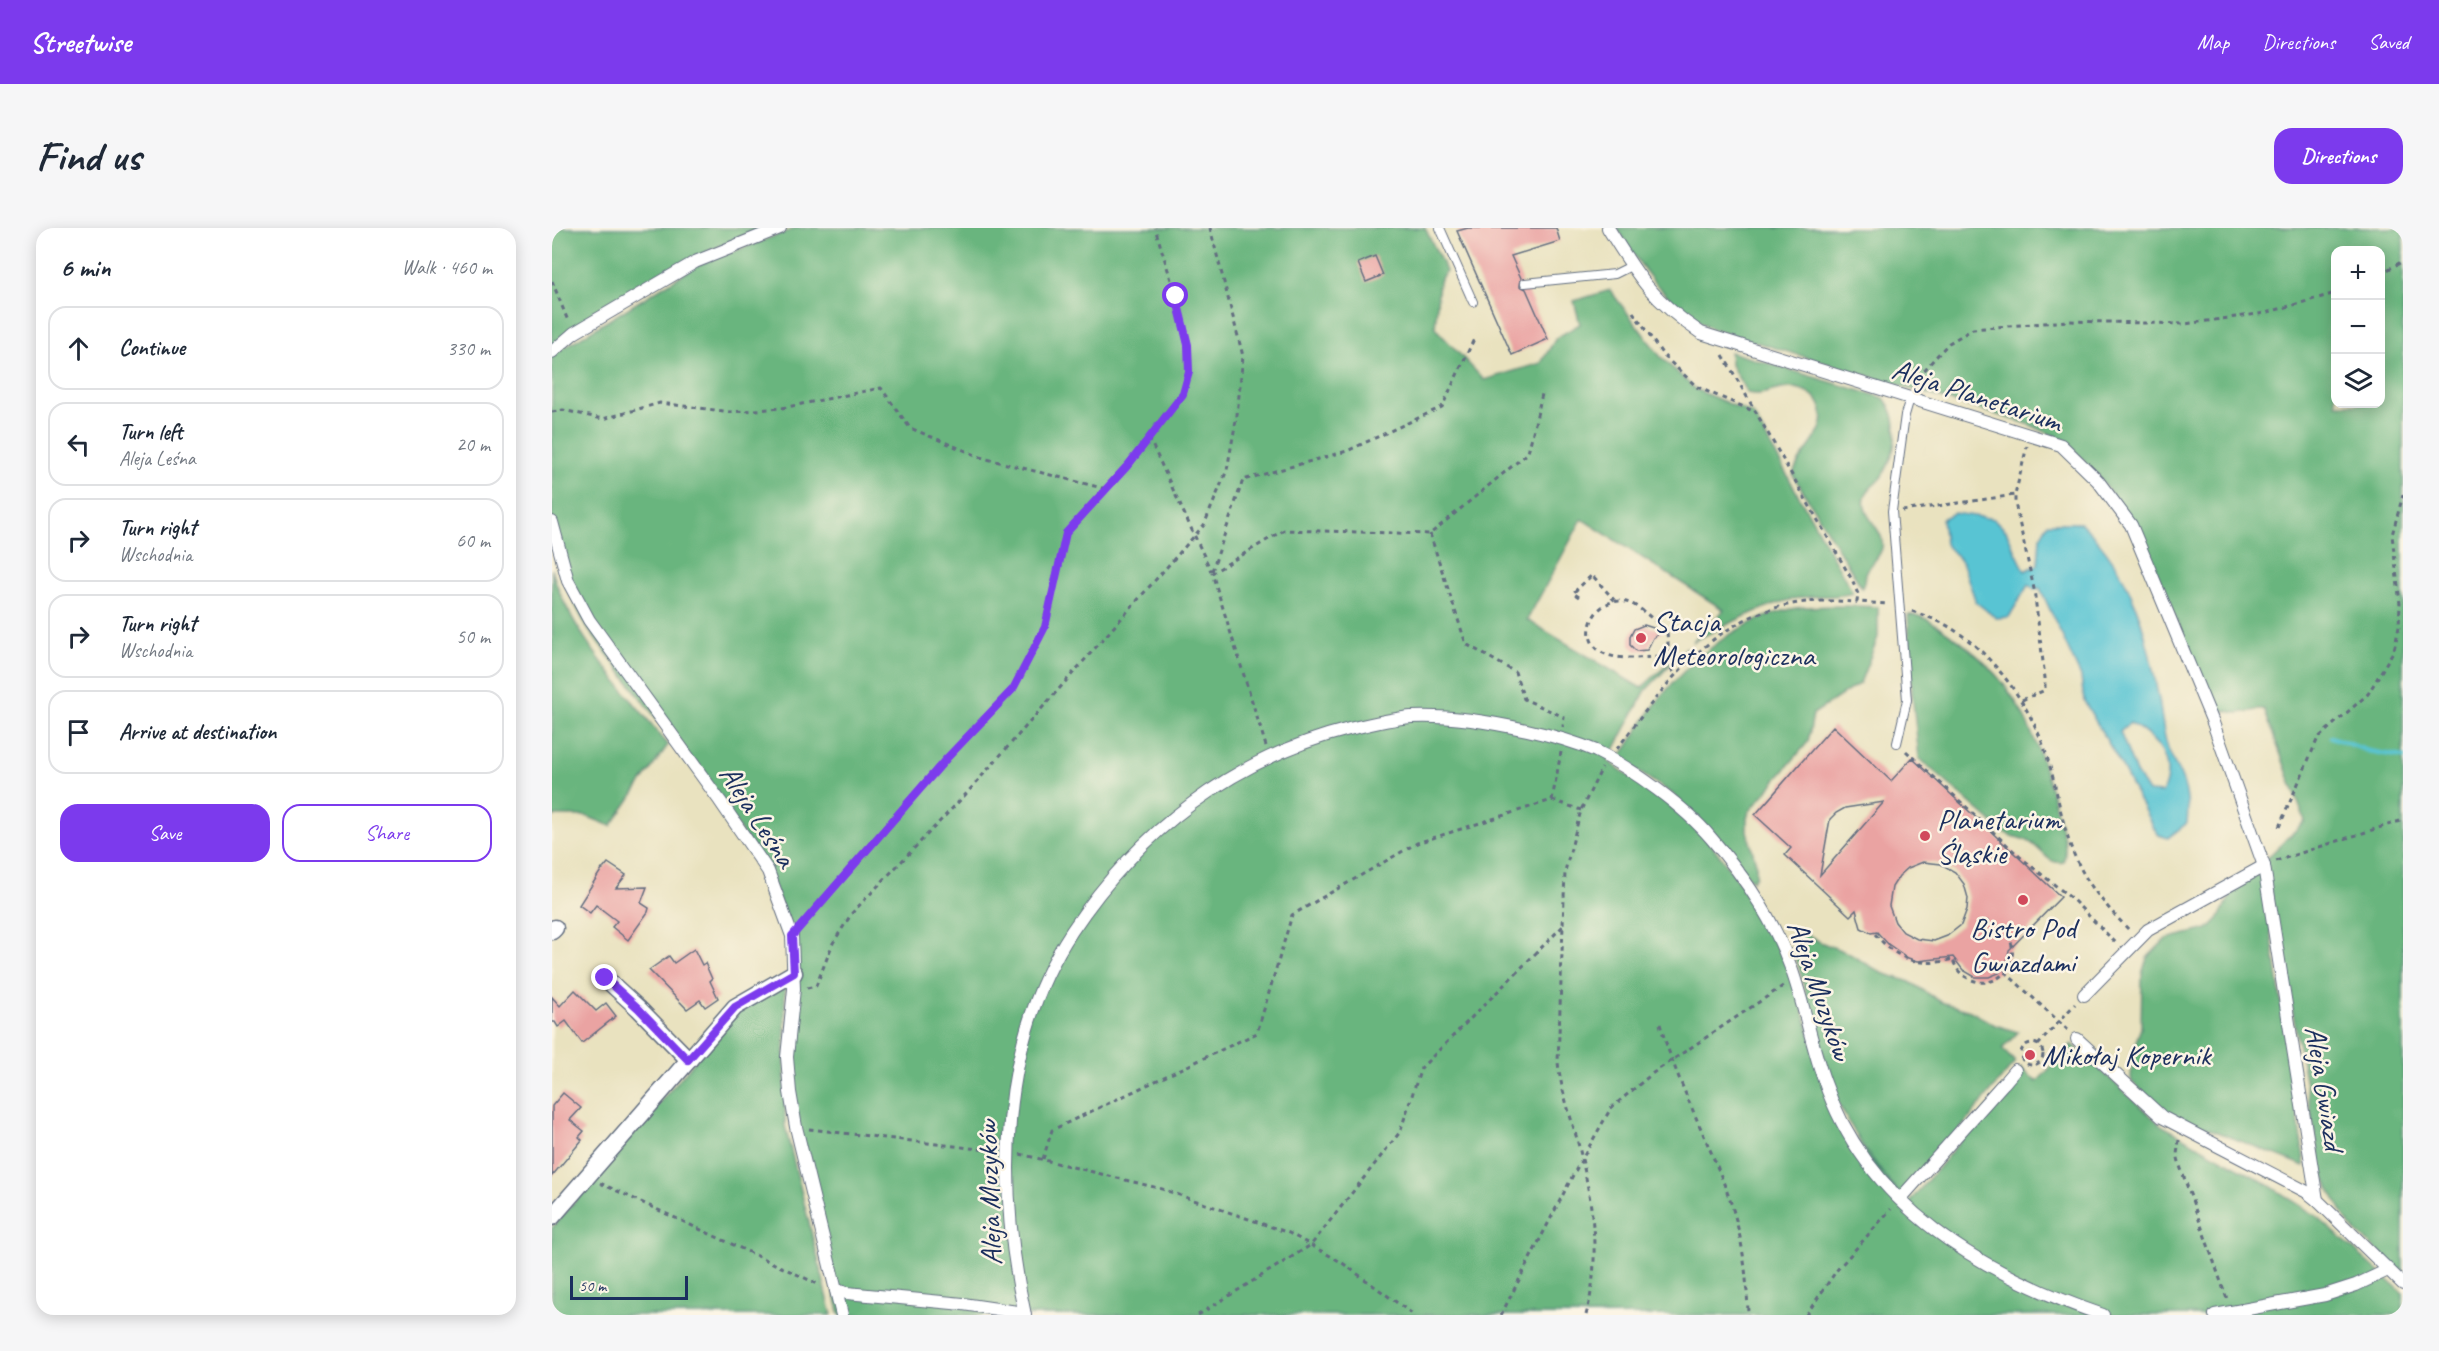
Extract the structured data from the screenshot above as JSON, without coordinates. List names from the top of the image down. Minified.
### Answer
{"streets":{"street":["Aleja Planetarium","Aleja Leśna","Aleja Muzyków","Aleja Gwiazd"]},"crossings":[["Aleja Planetarium","Aleja Gwiazd"]],"places":["Stacja Meteorologiczna","Planetarium Śląskie","Bistro Pod Gwiazdami","Mikołaj Kopernik"],"scale_bar":"50 m","page":{"header":"Streetwise","nav":["Map","Directions","Saved"],"buttons":["Directions",["Save","Share"]],"title":"Find us","heading":["6 min","Walk · 460 m"],"map_buttons":["+","−"],"list":[["Continue","330 m"],["Turn left","Aleja Leśna","20 m"],["Turn right","Wschodnia","60 m"],["Turn right","Wschodnia","50 m"],"Arrive at destination"],"scale":"50 m"}}
